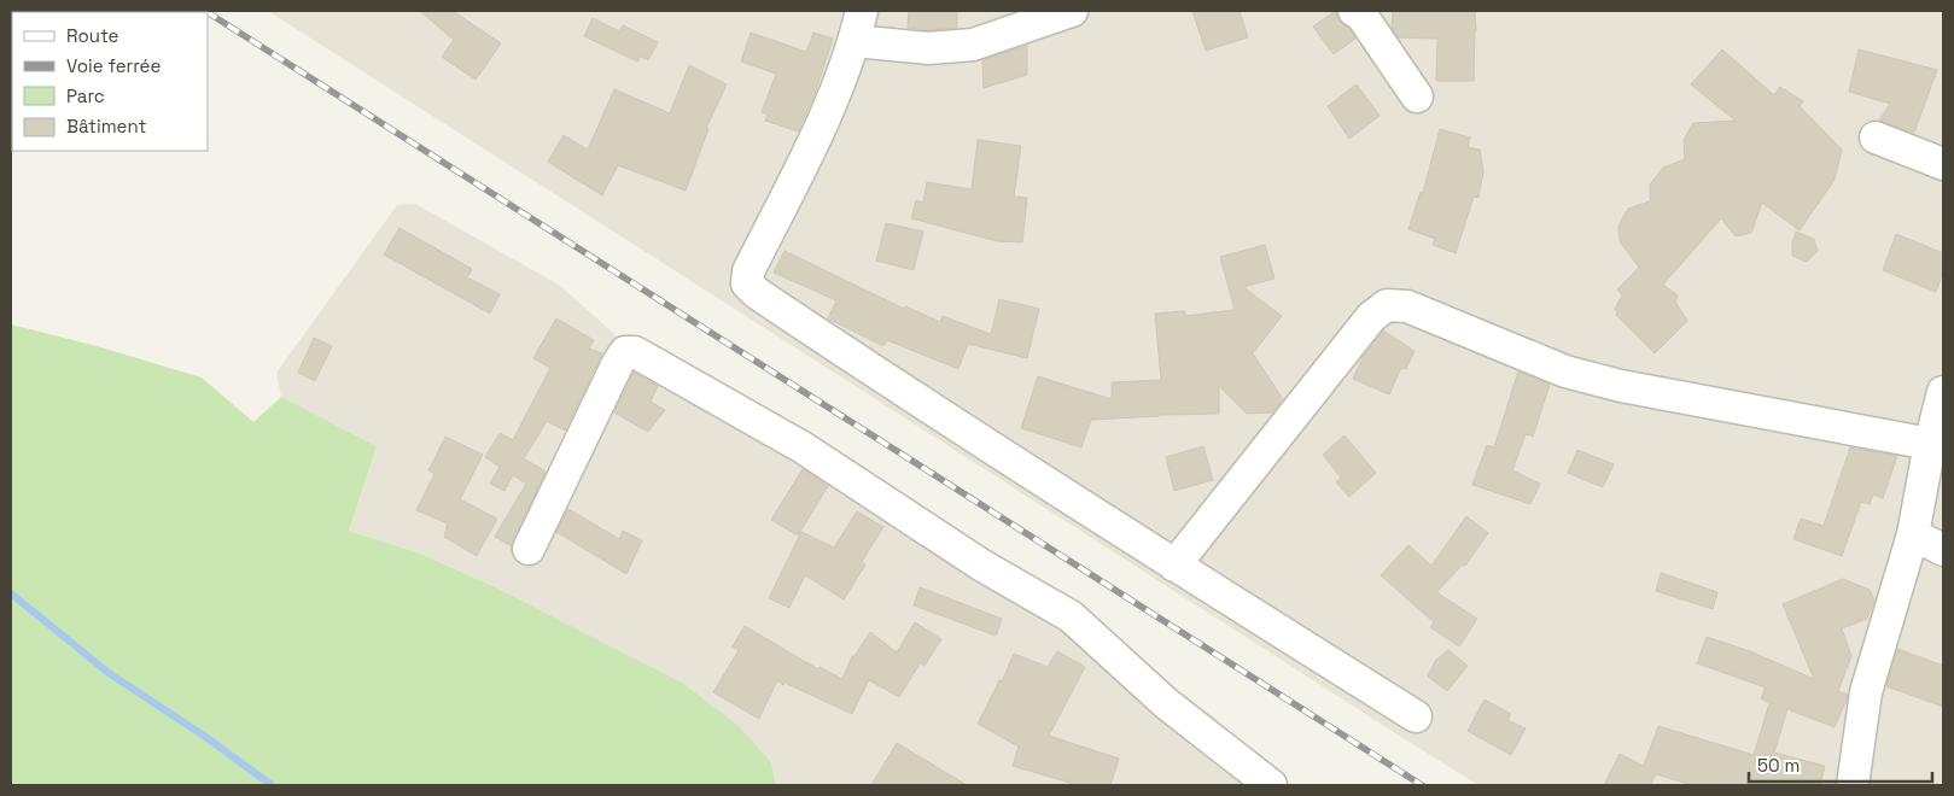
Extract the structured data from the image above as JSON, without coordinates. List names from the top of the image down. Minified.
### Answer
{"legend":["Route","Voie ferrée","Parc","Bâtiment"],"scale_bar":"50 m"}
